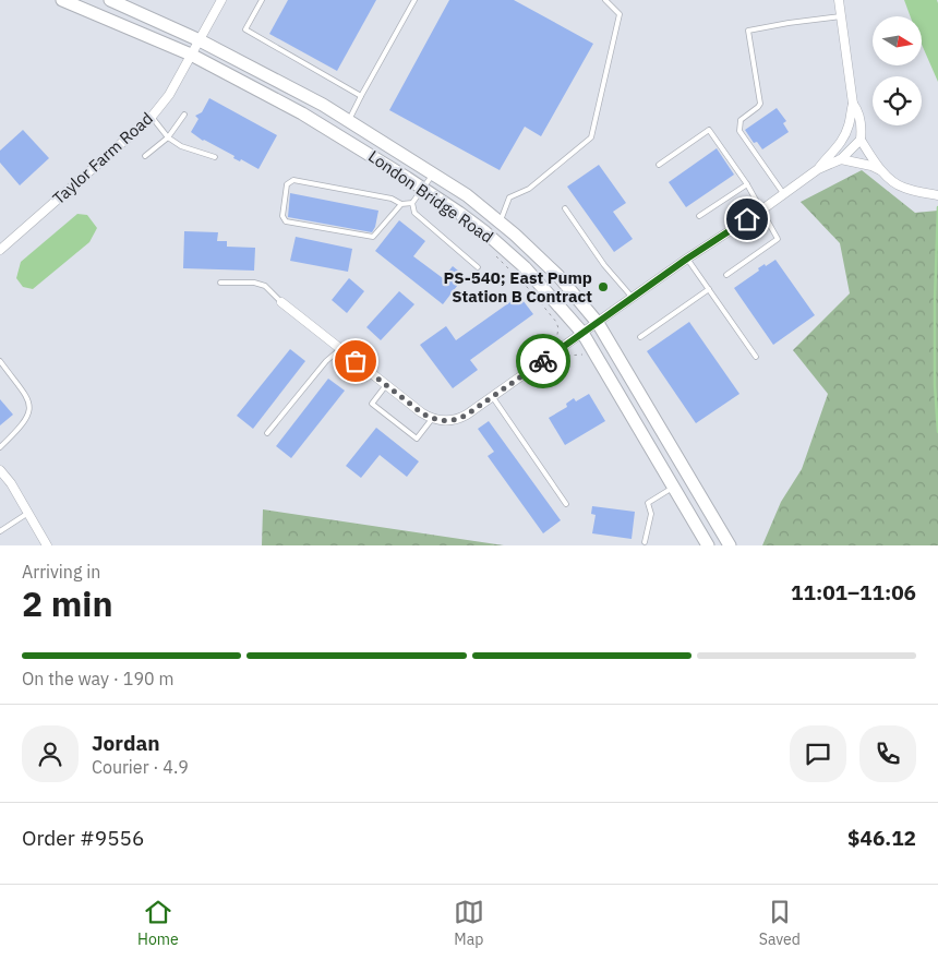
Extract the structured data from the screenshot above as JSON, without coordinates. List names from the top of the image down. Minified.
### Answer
{"streets":{"main road":["London Bridge Road"],"street":["Taylor Farm Road"]},"crossings":[["Taylor Farm Road","London Bridge Road"]],"places":["PS-540; East Pump Station B Contract"],"north":"right","page":{"heading":["2 min","Arriving in","11:01–11:06"],"panel":["Jordan","Courier · 4.9","Order #9556","$46.12"],"bar":"On the way · 190 m","tabs":["Home","Map","Saved"]}}
